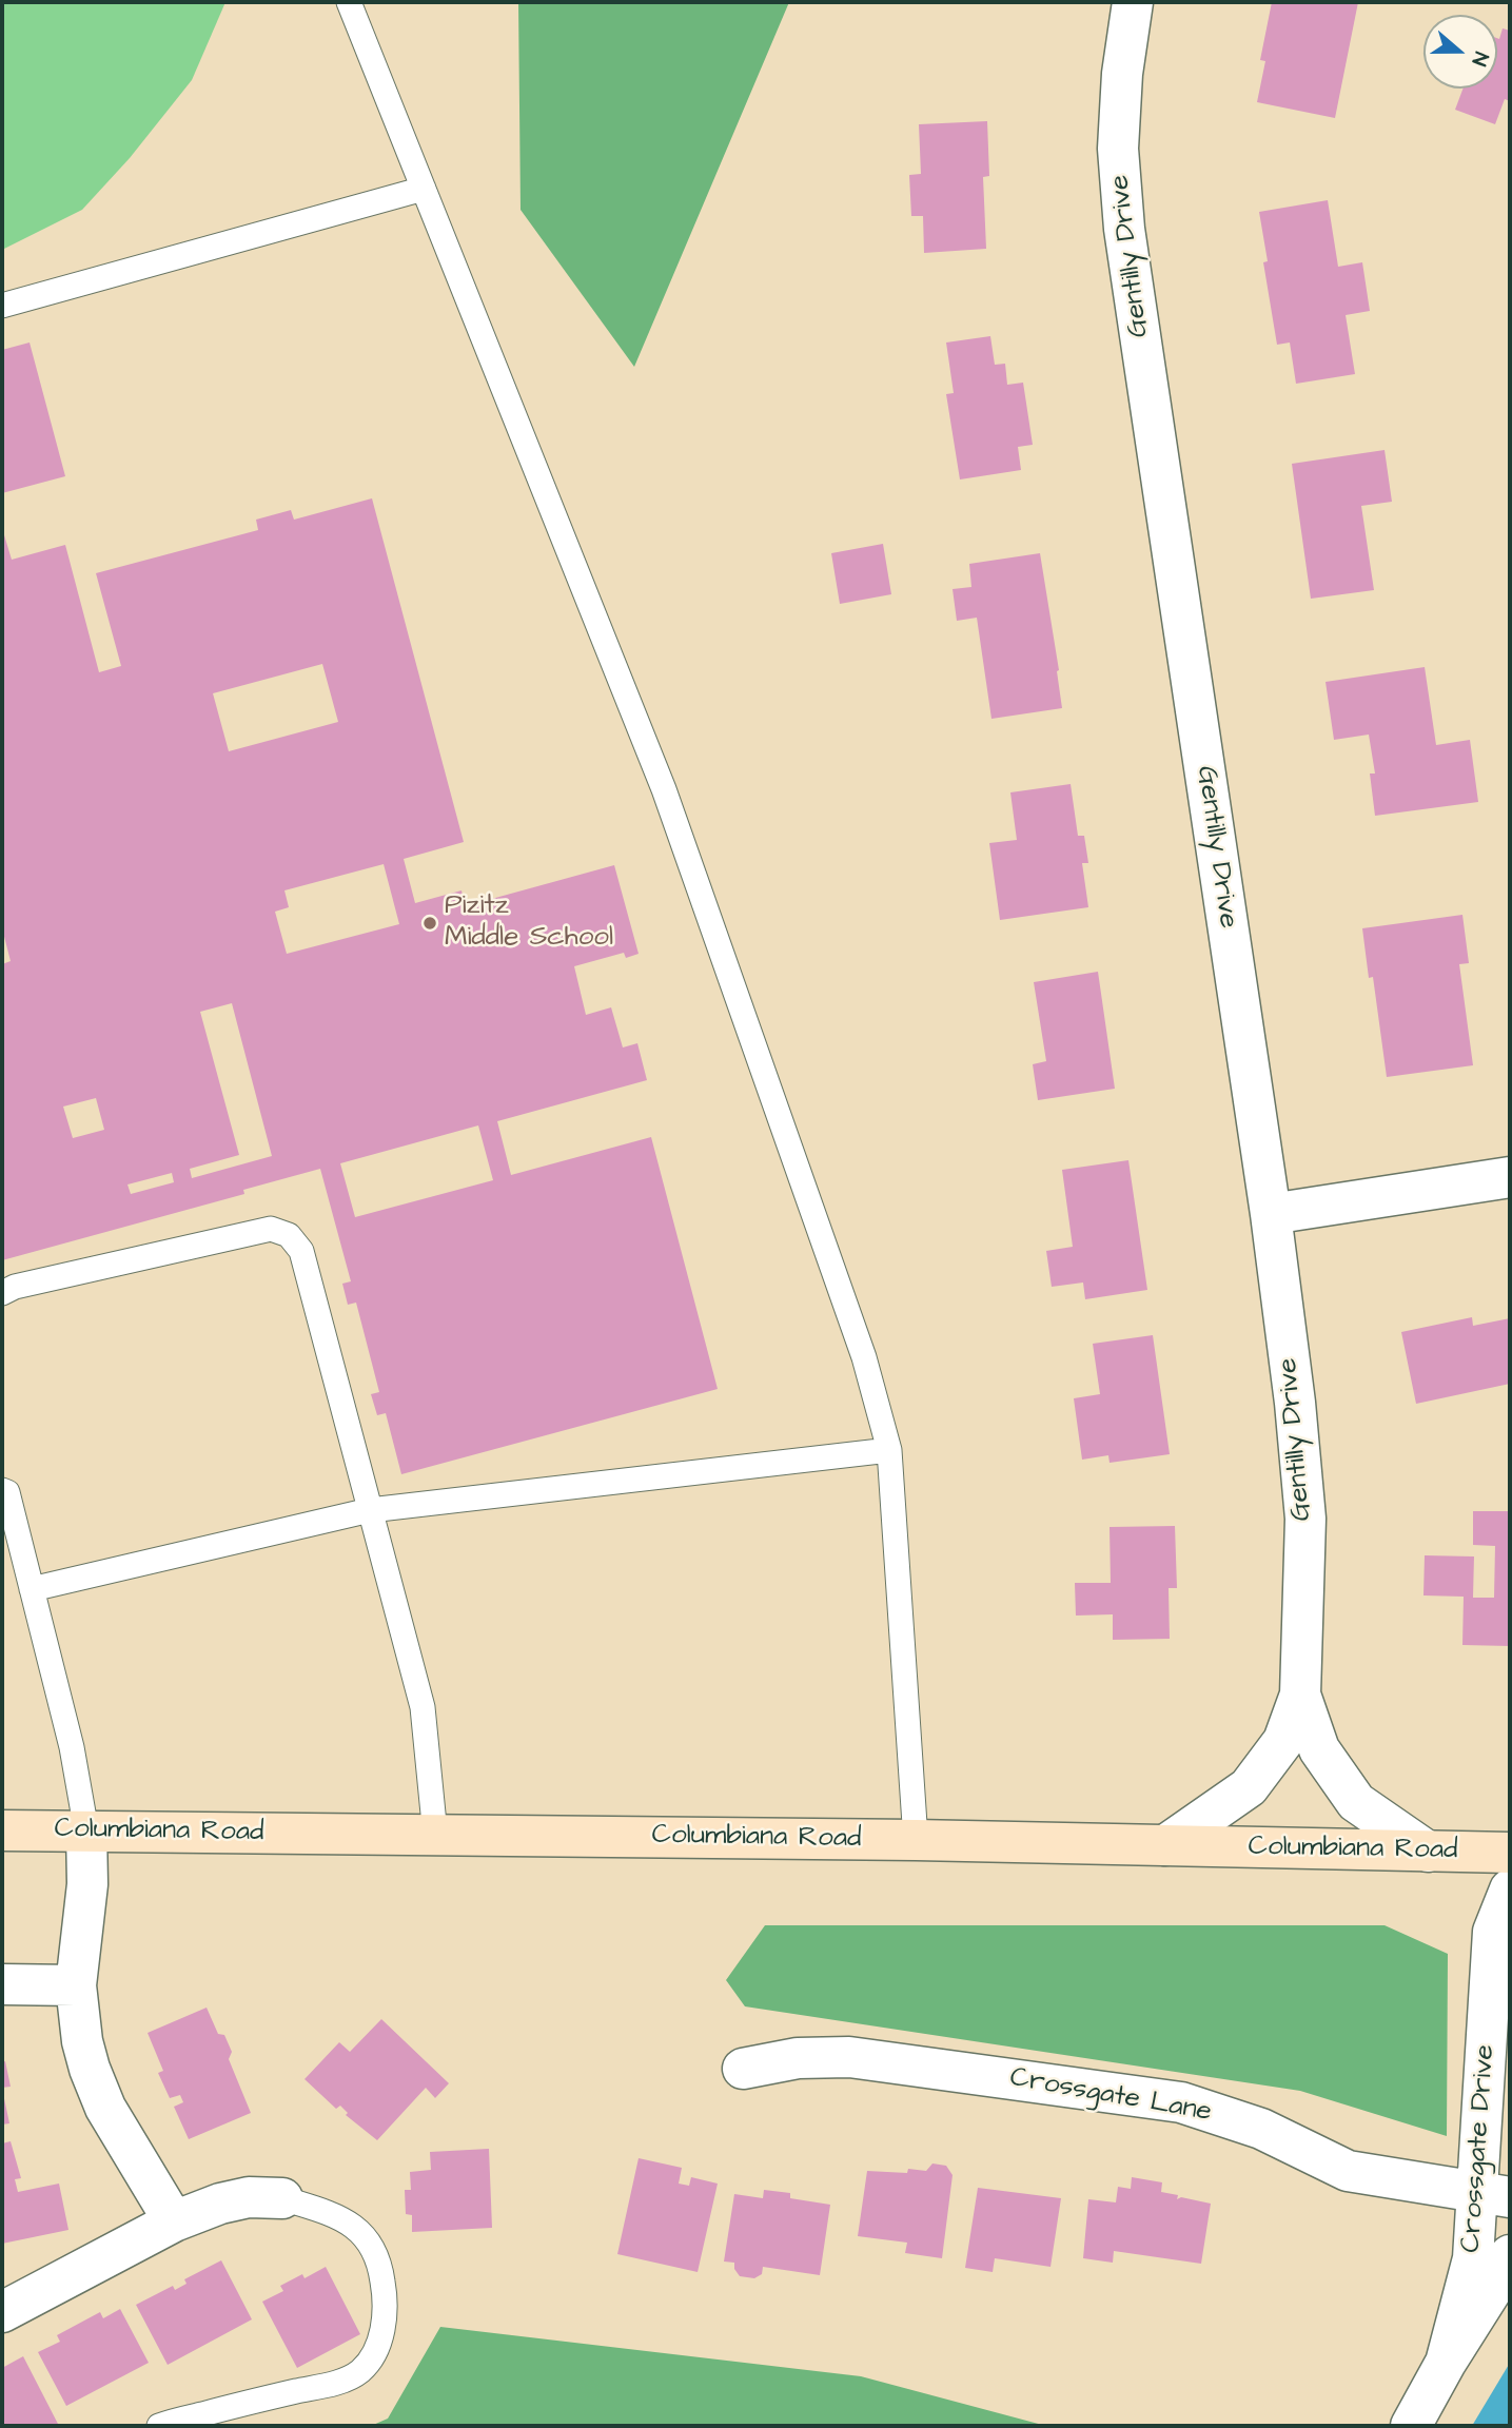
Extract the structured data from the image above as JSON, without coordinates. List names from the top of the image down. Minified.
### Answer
{"streets":{"main road":["Columbiana Road"],"street":["Gentilly Drive","Crossgate Lane","Crossgate Drive"]},"crossings":[["Gentilly Drive","Columbiana Road"],["Crossgate Lane","Crossgate Drive"]],"places":["Pizitz Middle School"],"north":"right"}
